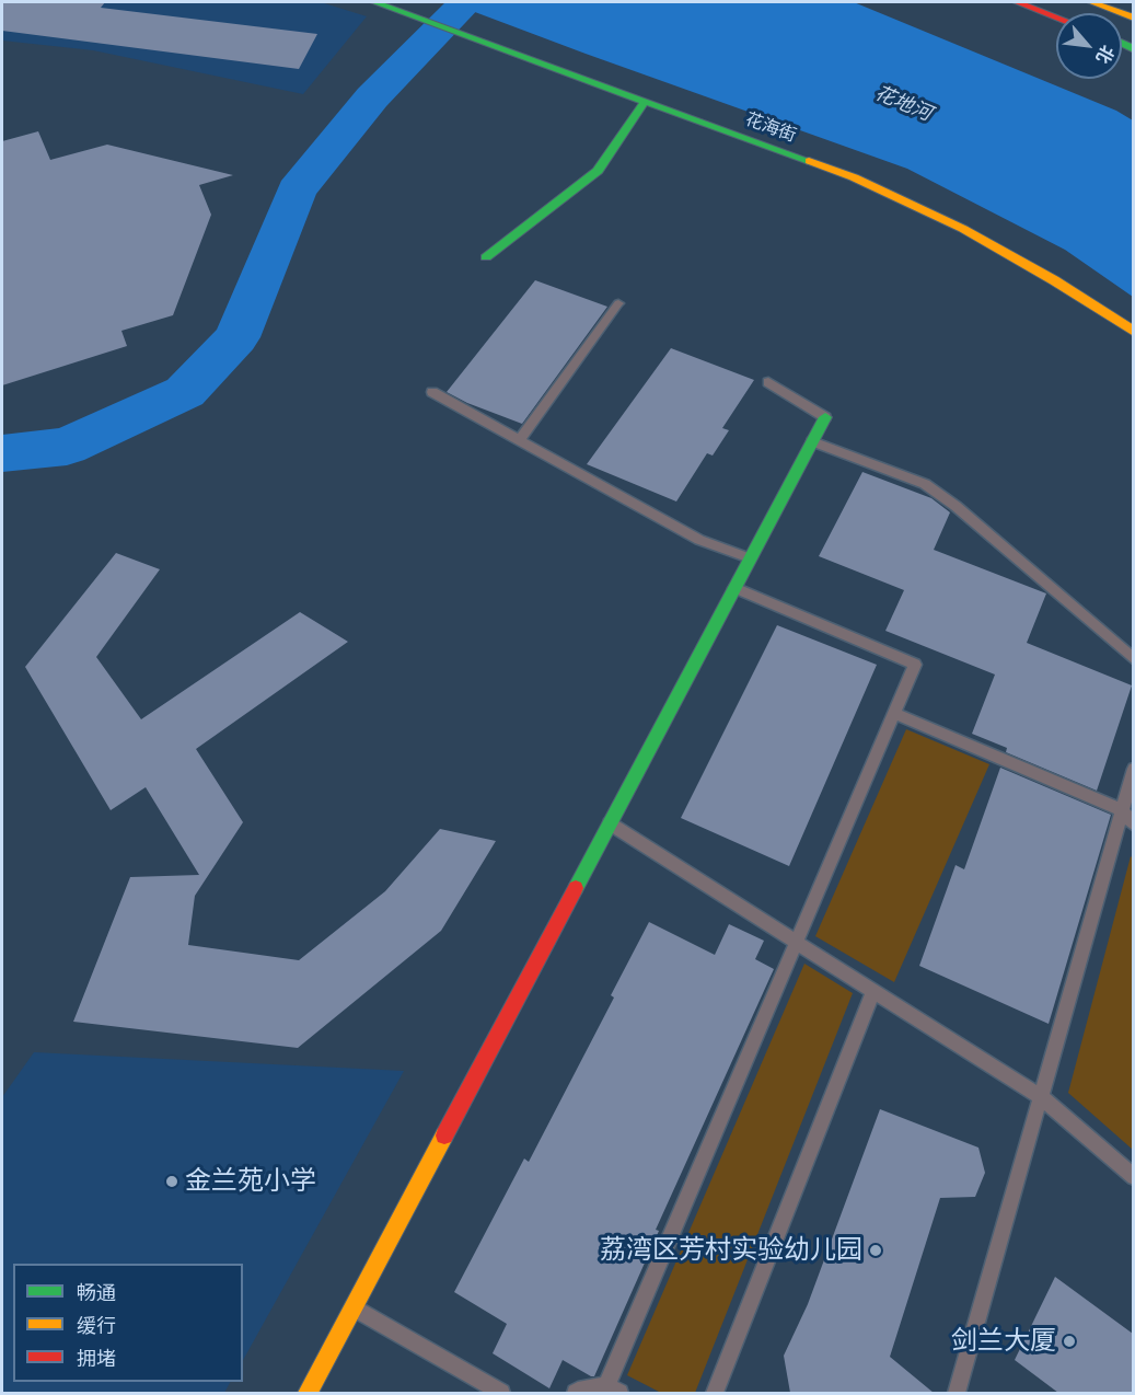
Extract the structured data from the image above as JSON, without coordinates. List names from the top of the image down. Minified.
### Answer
{"streets":{"street":["花海街"]},"water":["花地河"],"places":["金兰苑小学","荔湾区芳村实验幼儿园","剑兰大厦"],"legend":["畅通","缓行","拥堵"],"north":"bottom right"}
